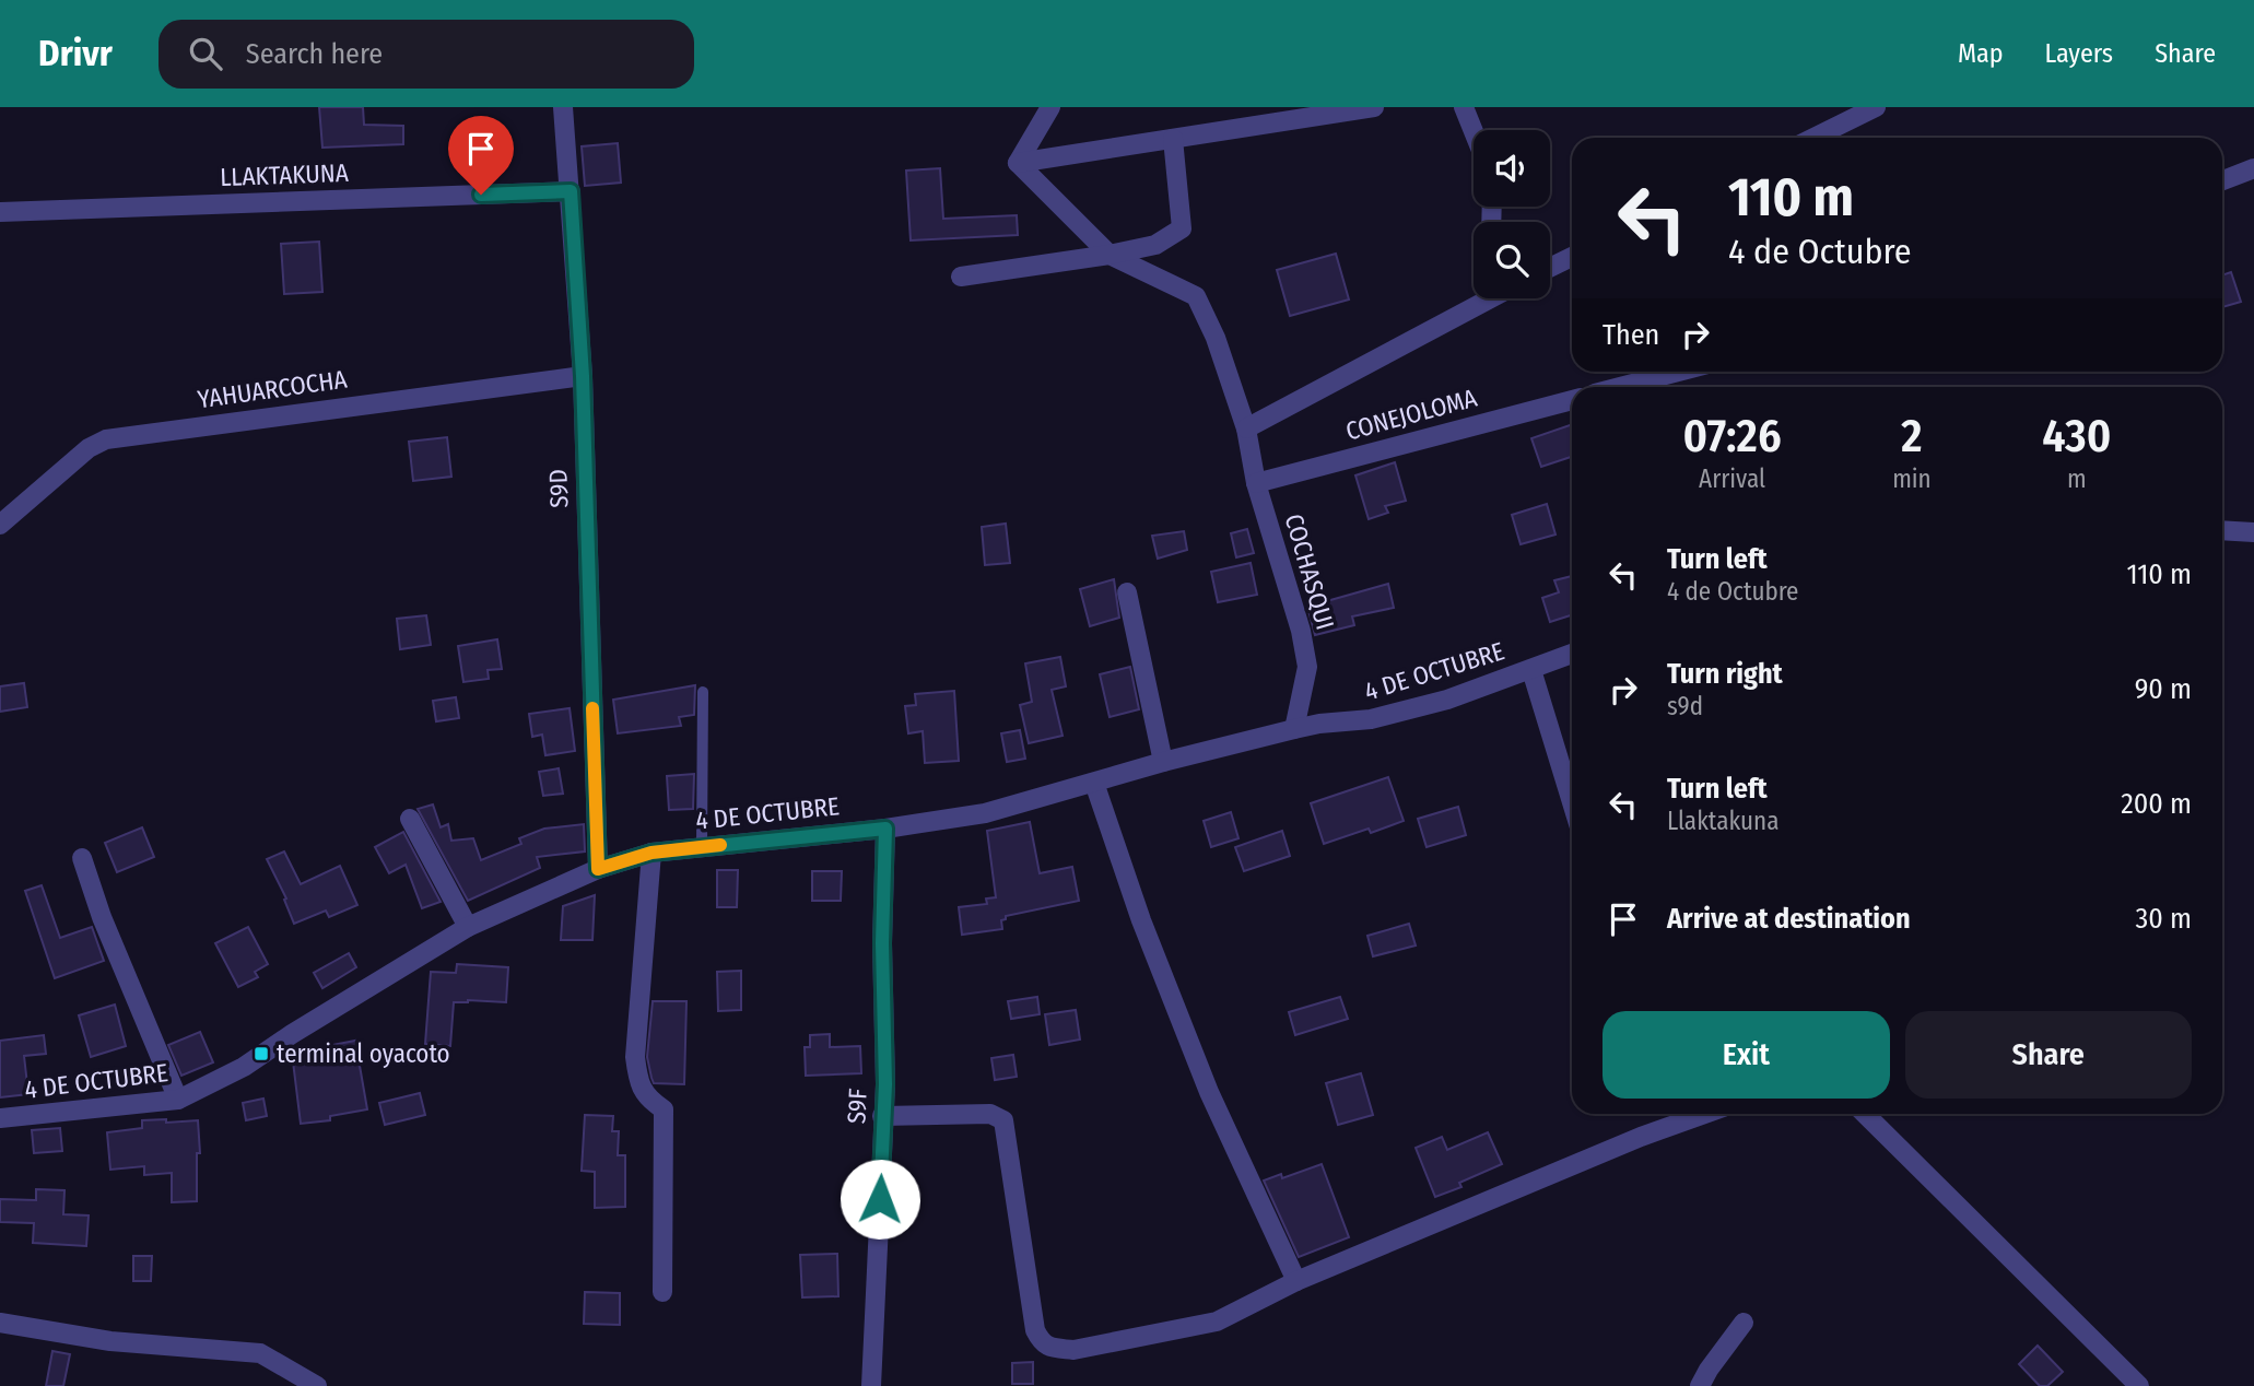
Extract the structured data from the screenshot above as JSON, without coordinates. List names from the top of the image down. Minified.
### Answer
{"streets":{"street":["LLAKTAKUNA","YAHUARCOCHA","CONEJOLOMA","S9D","COCHASQUI","4 DE OCTUBRE","S9F"]},"crossings":[["LLAKTAKUNA","S9D"],["YAHUARCOCHA","S9D"],["CONEJOLOMA","COCHASQUI"],["S9D","4 DE OCTUBRE"],["COCHASQUI","4 DE OCTUBRE"],["4 DE OCTUBRE","S9F"]],"places":{"transit":["terminal oyacoto"]},"page":{"header":"Drivr","search":"Search here","nav":["Map","Layers","Share"],"turn":["110 m","4 de Octubre"],"then":"Then","eta":["07:26","Arrival","2","min","430","m"],"list":[{"name":"Turn left","note":"4 de Octubre","value":"110 m"},{"name":"Turn right","note":"s9d","value":"90 m"},{"name":"Turn left","note":"Llaktakuna","value":"200 m"},{"name":"Arrive at destination","value":"30 m"}],"buttons":["Exit","Share"]}}
